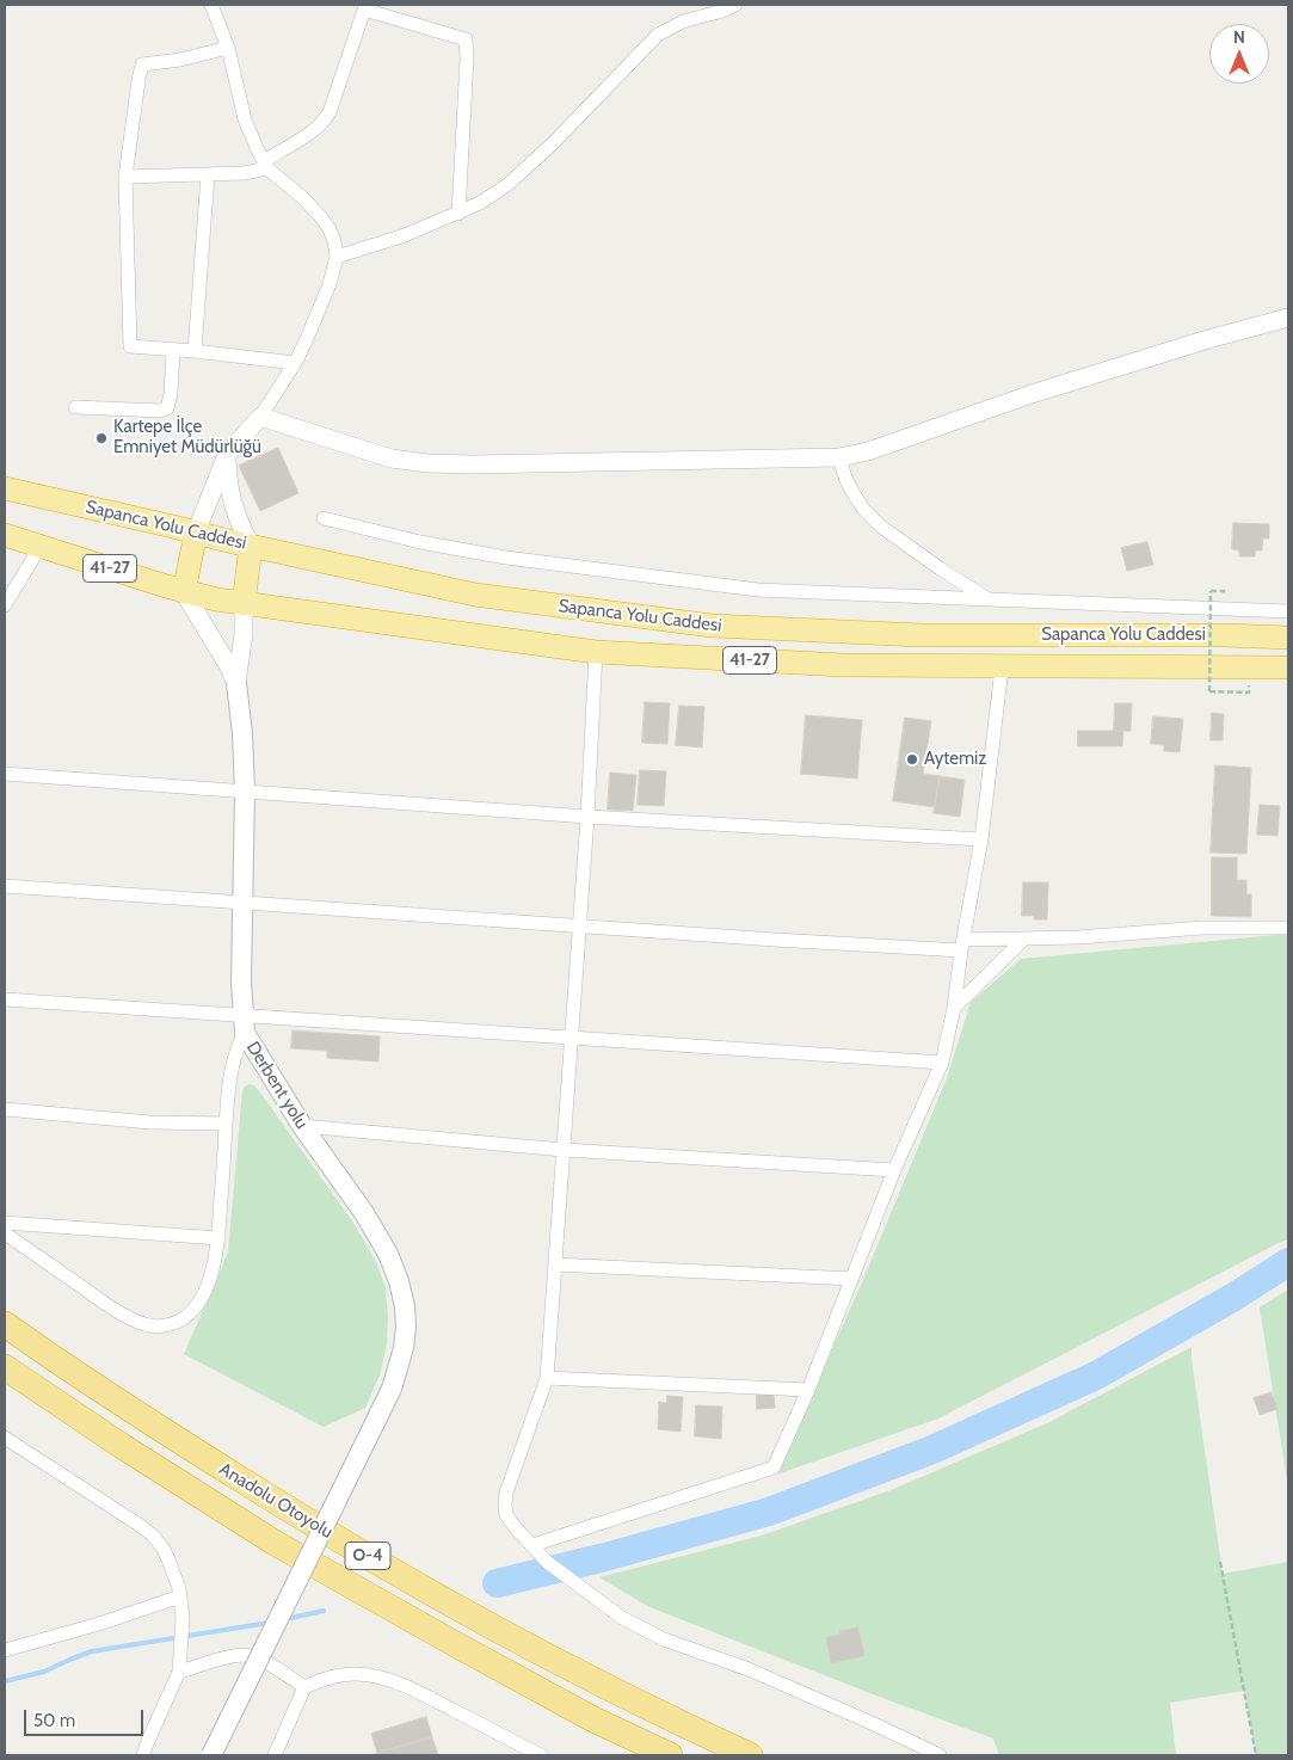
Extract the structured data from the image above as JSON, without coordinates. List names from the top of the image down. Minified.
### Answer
{"streets":{"highway":["Sapanca Yolu Caddesi","41-27","Anadolu Otoyolu","O-4"],"main road":["Derbent yolu"]},"places":["Kartepe İlçe Emniyet Müdürlüğü","Aytemiz"],"scale_bar":"50 m","north":"top"}
